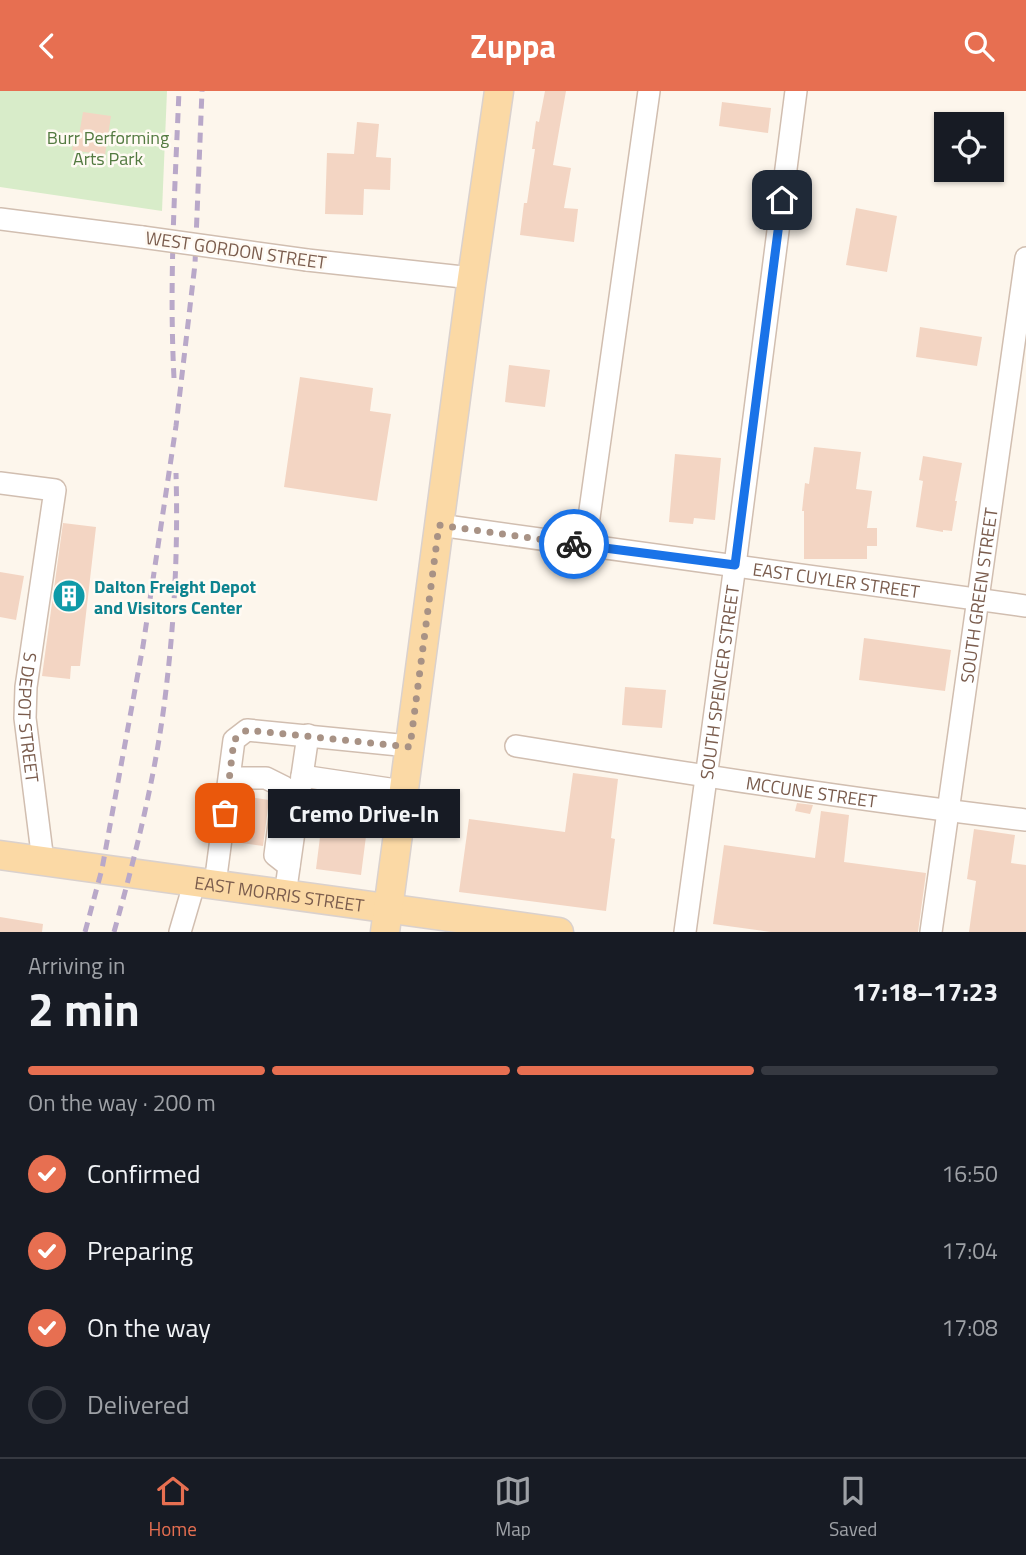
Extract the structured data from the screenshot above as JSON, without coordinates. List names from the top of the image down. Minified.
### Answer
{"streets":{"main road":["EAST MORRIS STREET"],"street":["WEST GORDON STREET","EAST CUYLER STREET","SOUTH GREEN STREET","SOUTH SPENCER STREET","S DEPOT STREET","MCCUNE STREET"]},"crossings":[["EAST CUYLER STREET","SOUTH GREEN STREET"],["EAST CUYLER STREET","SOUTH SPENCER STREET"],["SOUTH GREEN STREET","MCCUNE STREET"],["SOUTH SPENCER STREET","MCCUNE STREET"],["S DEPOT STREET","EAST MORRIS STREET"]],"parks":["Burr Performing Arts Park"],"places":{"building":["Dalton Freight Depot and Visitors Center"],"other":["Cremo Drive-In"]},"page":{"header":"Zuppa","bubble":"Cremo Drive-In","heading":["2 min","Arriving in","17:18–17:23"],"bar":"On the way · 200 m","list":[["Confirmed","16:50"],["Preparing","17:04"],["On the way","17:08"],"Delivered"],"tabs":["Home","Map","Saved"]}}
